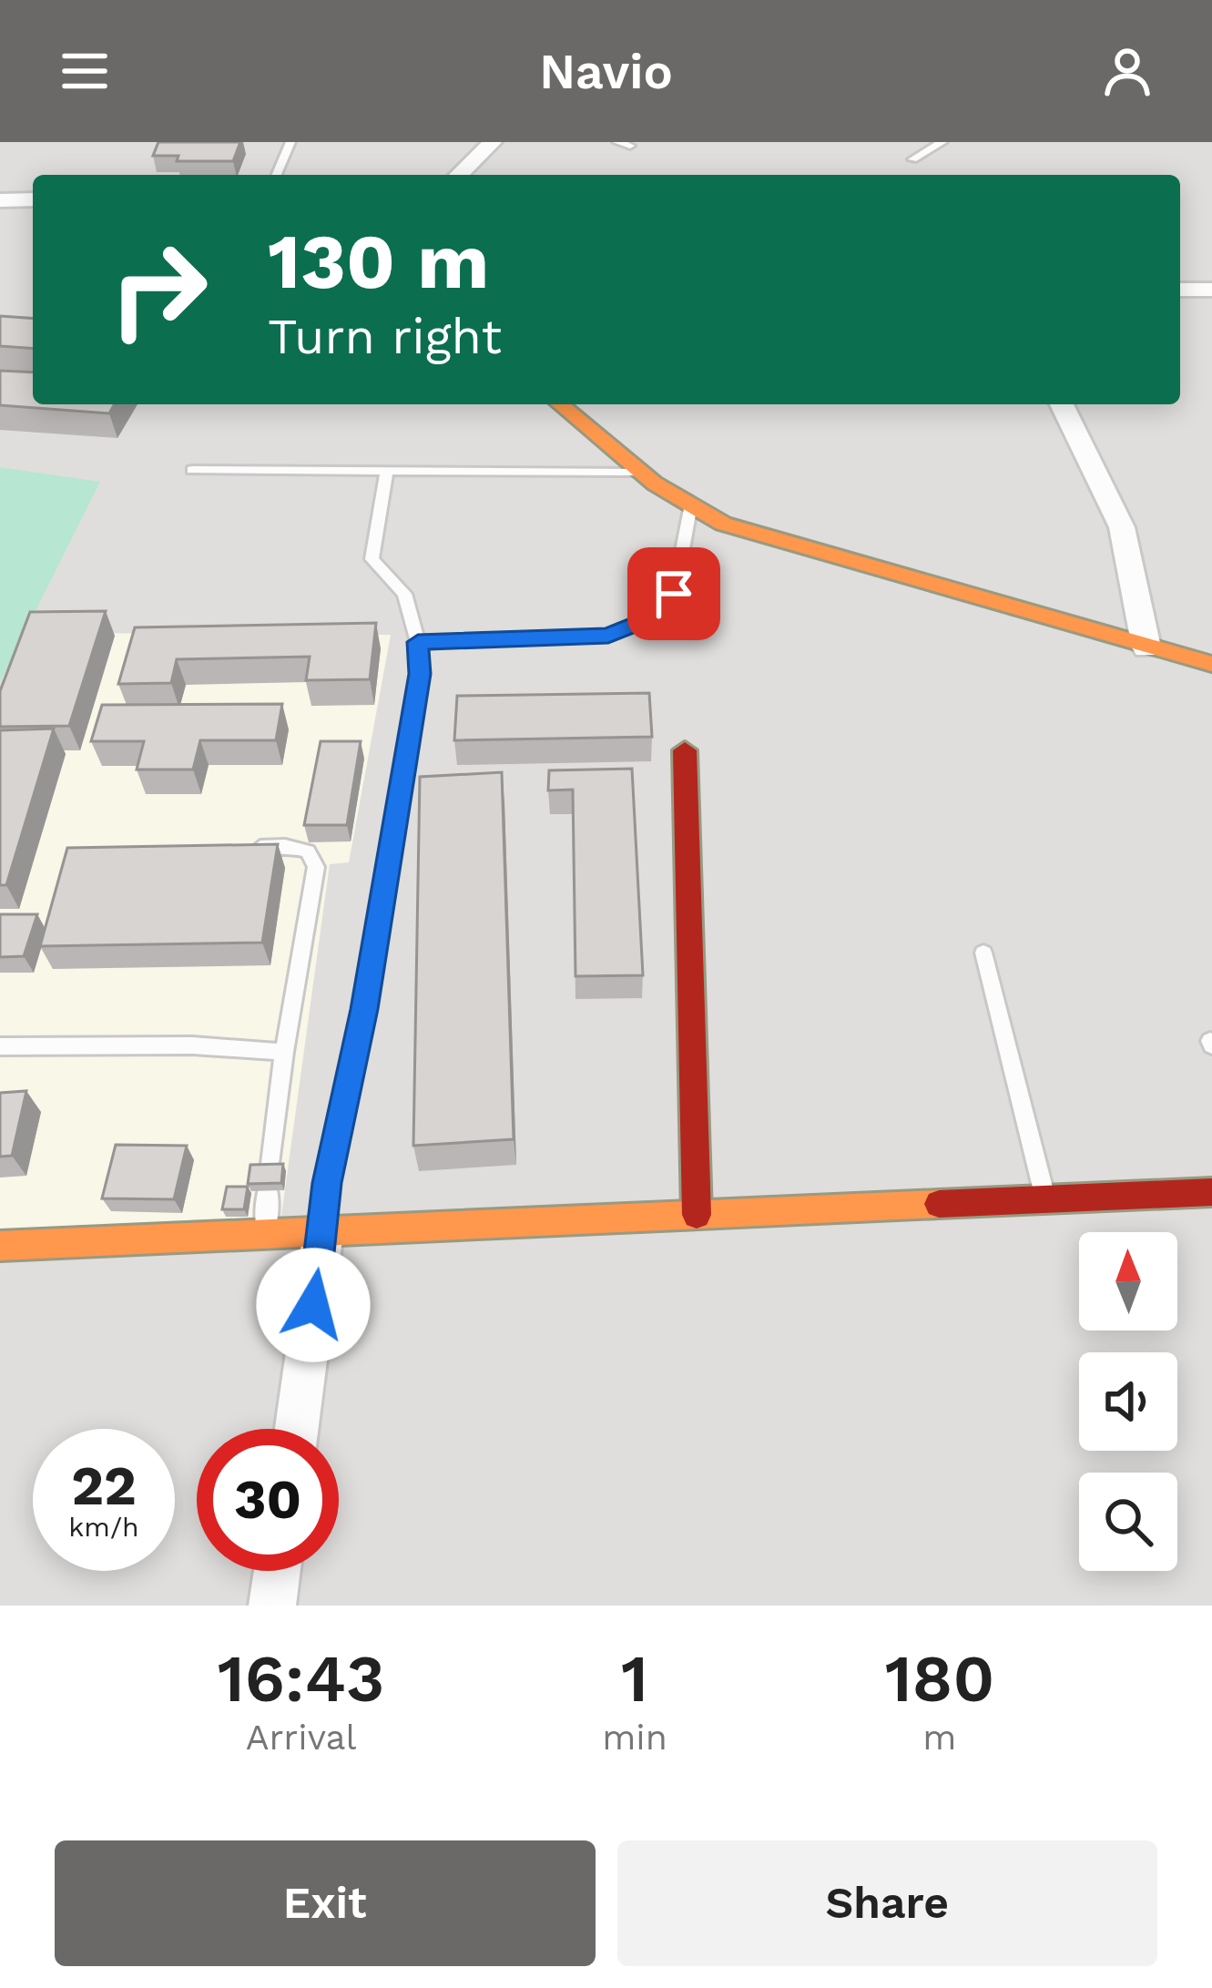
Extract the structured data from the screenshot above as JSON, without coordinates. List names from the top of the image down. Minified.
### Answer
{"north":"top","page":{"header":"Navio","turn":["130 m","Turn right"],"speed":"22 km/h","limit":"30","eta":["16:43","Arrival","1","min","180","m"],"buttons":["Exit","Share"]}}
